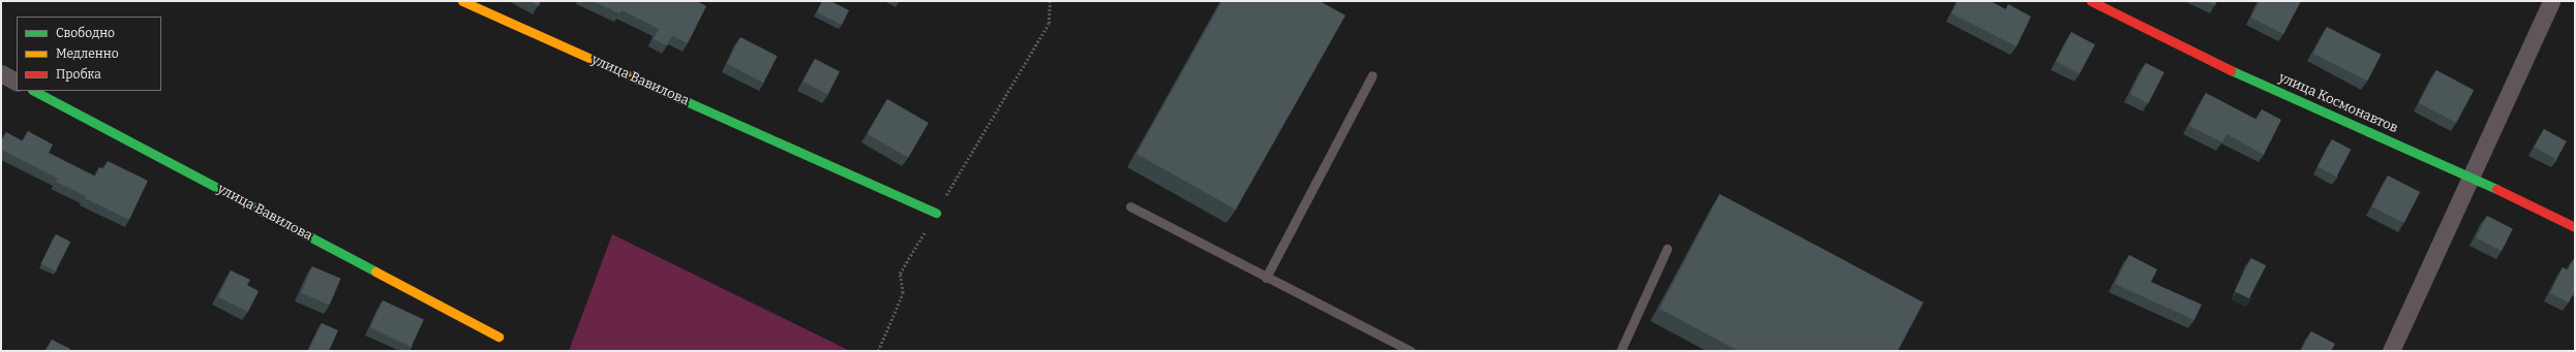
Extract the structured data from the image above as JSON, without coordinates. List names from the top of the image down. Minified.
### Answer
{"streets":{"street":["улица Вавилова","улица Космонавтов"]},"legend":["Свободно","Медленно","Пробка"]}
